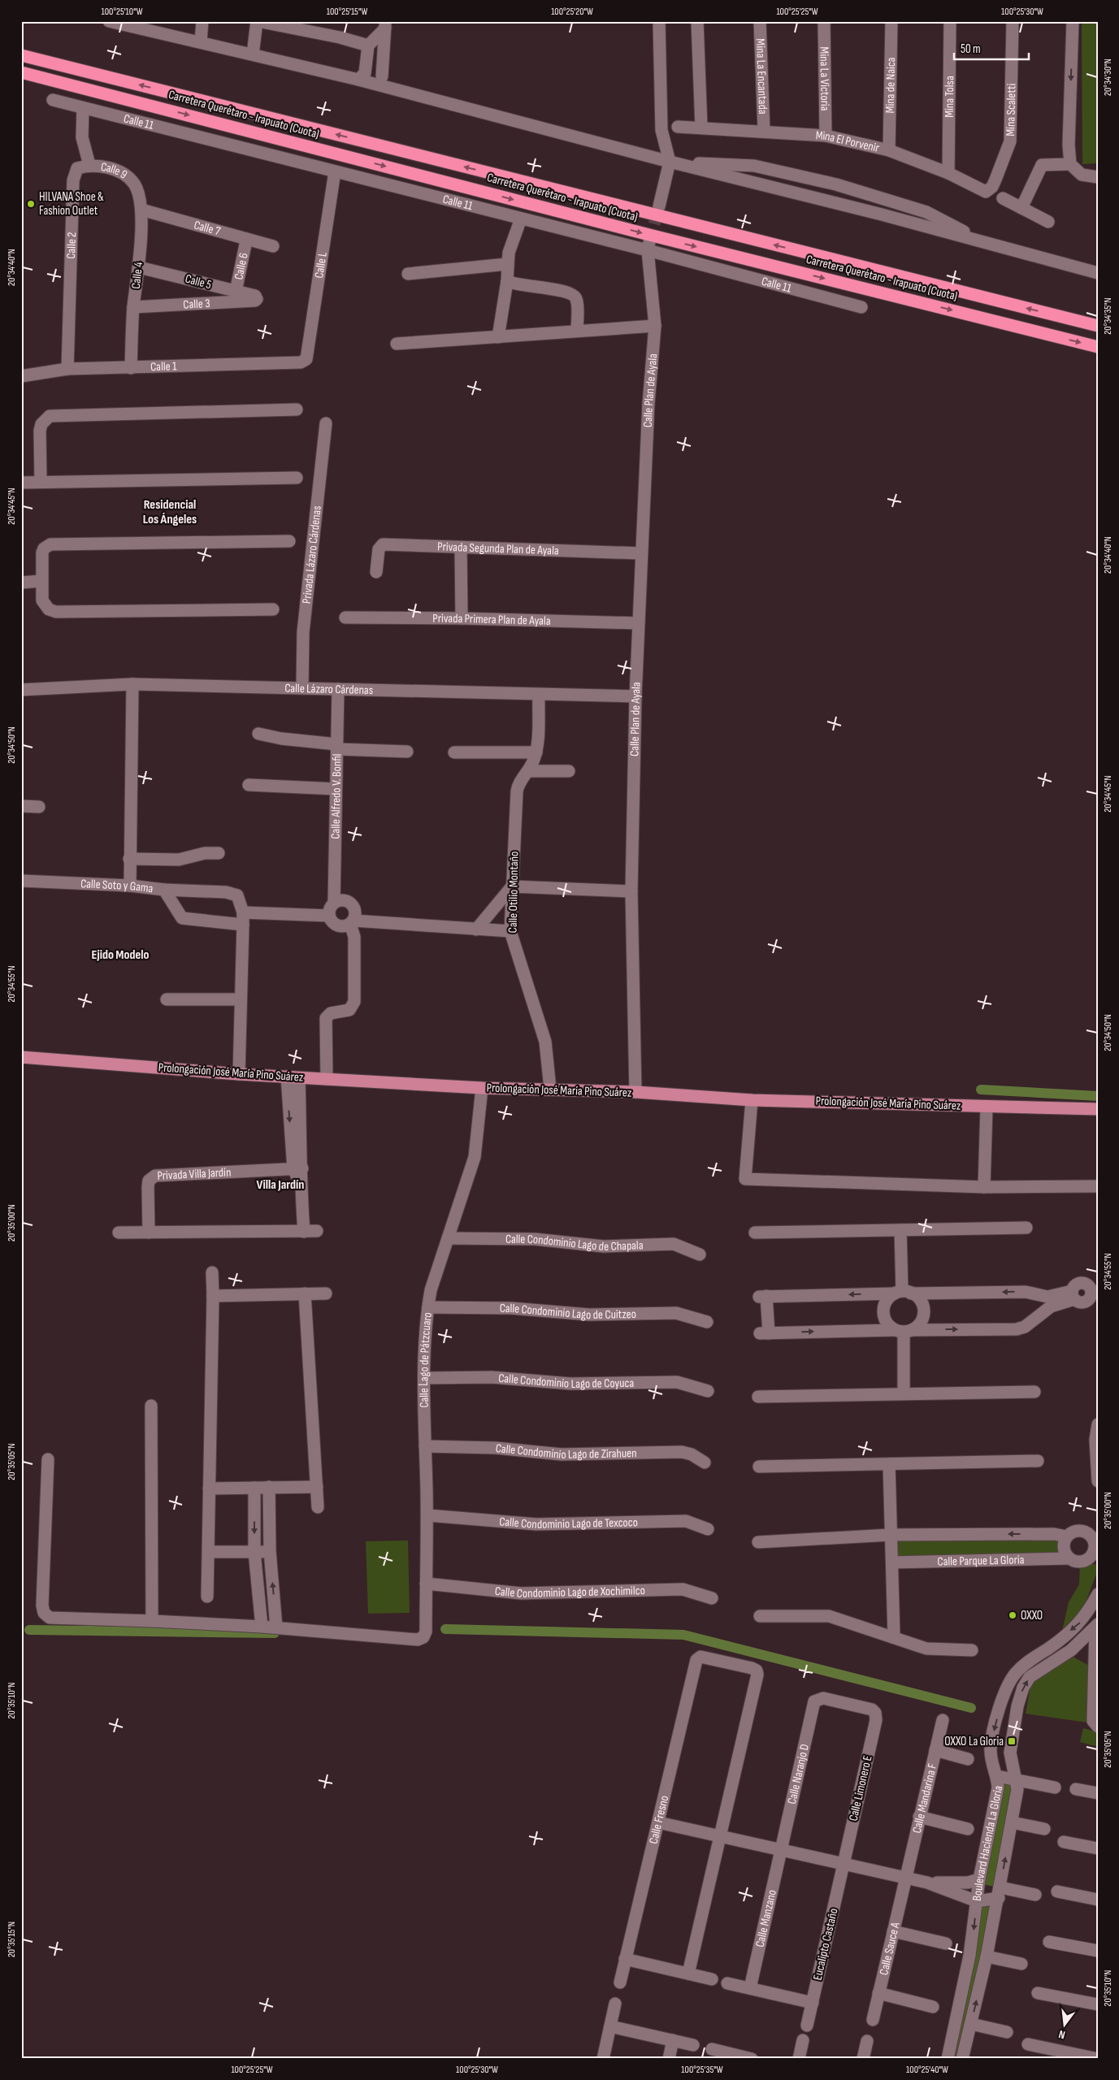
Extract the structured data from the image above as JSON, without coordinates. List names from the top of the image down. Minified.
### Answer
{"streets":{"highway":["Carretera Querétaro - Irapuato (Cuota)"],"main road":["Prolongación José María Pino Suárez"],"street":["Mina La Encantada","Mina La Victoria","Mina de Naica","Mina Tolsa","Mina Scaletti","Calle 11","Mina El Porvenir","Calle 9","Calle 7","Calle 2","Calle L","Calle 6","Calle 4","Calle 5","Calle 3","Calle 1","Calle Plan de Ayala","Privada Segunda Plan de Ayala","Privada Lázaro Cárdenas","Privada Primera Plan de Ayala","Calle Lázaro Cárdenas","Calle Alfredo V. Bonfil","Calle Soto y Gama","Calle Otilio Montaño","Privada Villa Jardín","Calle Condominio Lago de Chapala","Calle Condominio Lago de Cuitzeo","Calle Lago de Pátzcuaro","Calle Condominio Lago de Coyuca","Calle Condominio Lago de Zirahuen","Calle Condominio Lago de Texcoco","Calle Parque La Gloria","Calle Condominio Lago de Xochimilco","Calle Naranjo D","Calle Limonero E","Calle Mandarina F","Calle Fresno","Boulevard Hacienda La Gloria","Calle Manzano","Eucalipto Castaño","Calle Sauce A"]},"crossings":[["Mina La Encantada","Mina El Porvenir"],["Mina La Victoria","Mina El Porvenir"],["Mina de Naica","Mina El Porvenir"],["Mina Tolsa","Mina El Porvenir"],["Mina Scaletti","Mina El Porvenir"],["Calle 11","Calle L"],["Calle 11","Calle Plan de Ayala"],["Calle 9","Calle 2"],["Calle 9","Calle 4"],["Calle 7","Calle 6"],["Calle 7","Calle 4"],["Calle 2","Calle 1"],["Calle L","Calle 1"],["Calle 6","Calle 5"],["Calle 4","Calle 5"],["Calle 4","Calle 3"],["Calle 4","Calle 1"],["Calle 5","Calle 3"],["Calle Plan de Ayala","Privada Segunda Plan de Ayala"],["Calle Plan de Ayala","Privada Primera Plan de Ayala"],["Calle Plan de Ayala","Calle Lázaro Cárdenas"],["Calle Plan de Ayala","Prolongación José María Pino Suárez"],["Privada Lázaro Cárdenas","Calle Lázaro Cárdenas"],["Calle Lázaro Cárdenas","Calle Alfredo V. Bonfil"],["Calle Lázaro Cárdenas","Calle Otilio Montaño"],["Calle Otilio Montaño","Prolongación José María Pino Suárez"],["Prolongación José María Pino Suárez","Calle Lago de Pátzcuaro"],["Calle Condominio Lago de Chapala","Calle Lago de Pátzcuaro"],["Calle Condominio Lago de Cuitzeo","Calle Lago de Pátzcuaro"],["Calle Lago de Pátzcuaro","Calle Condominio Lago de Coyuca"],["Calle Lago de Pátzcuaro","Calle Condominio Lago de Zirahuen"],["Calle Lago de Pátzcuaro","Calle Condominio Lago de Texcoco"],["Calle Lago de Pátzcuaro","Calle Condominio Lago de Xochimilco"],["Calle Naranjo D","Calle Limonero E"],["Calle Naranjo D","Calle Manzano"],["Calle Limonero E","Eucalipto Castaño"],["Calle Mandarina F","Calle Sauce A"]],"districts":["Residencial Los Ángeles","Ejido Modelo","Villa Jardín"],"places":{"other":["HILVANA Shoe & Fashion Outlet","OXXO"],"transit":["OXXO La Gloria"]},"scale_bar":"50 m","north":"bottom","coordinates":["100°25'10\"W","100°25'15\"W","100°25'20\"W","100°25'25\"W","100°25'30\"W","20°34'30\"N","20°34'40\"N","20°34'35\"N","20°34'45\"N","20°34'50\"N","20°34'55\"N","20°35'00\"N","20°35'05\"N","20°35'10\"N","20°35'15\"N","100°25'35\"W","100°25'40\"W"]}
